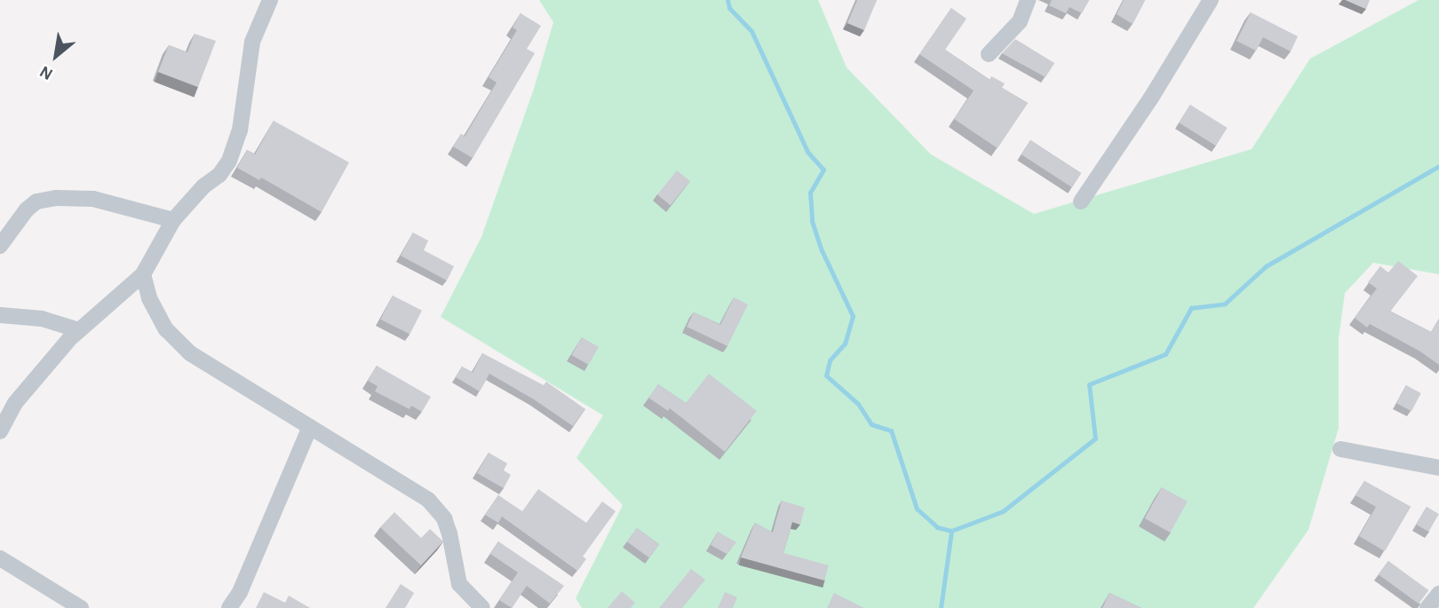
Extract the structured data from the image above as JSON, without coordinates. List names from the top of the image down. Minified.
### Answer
{"north":"bottom left"}
